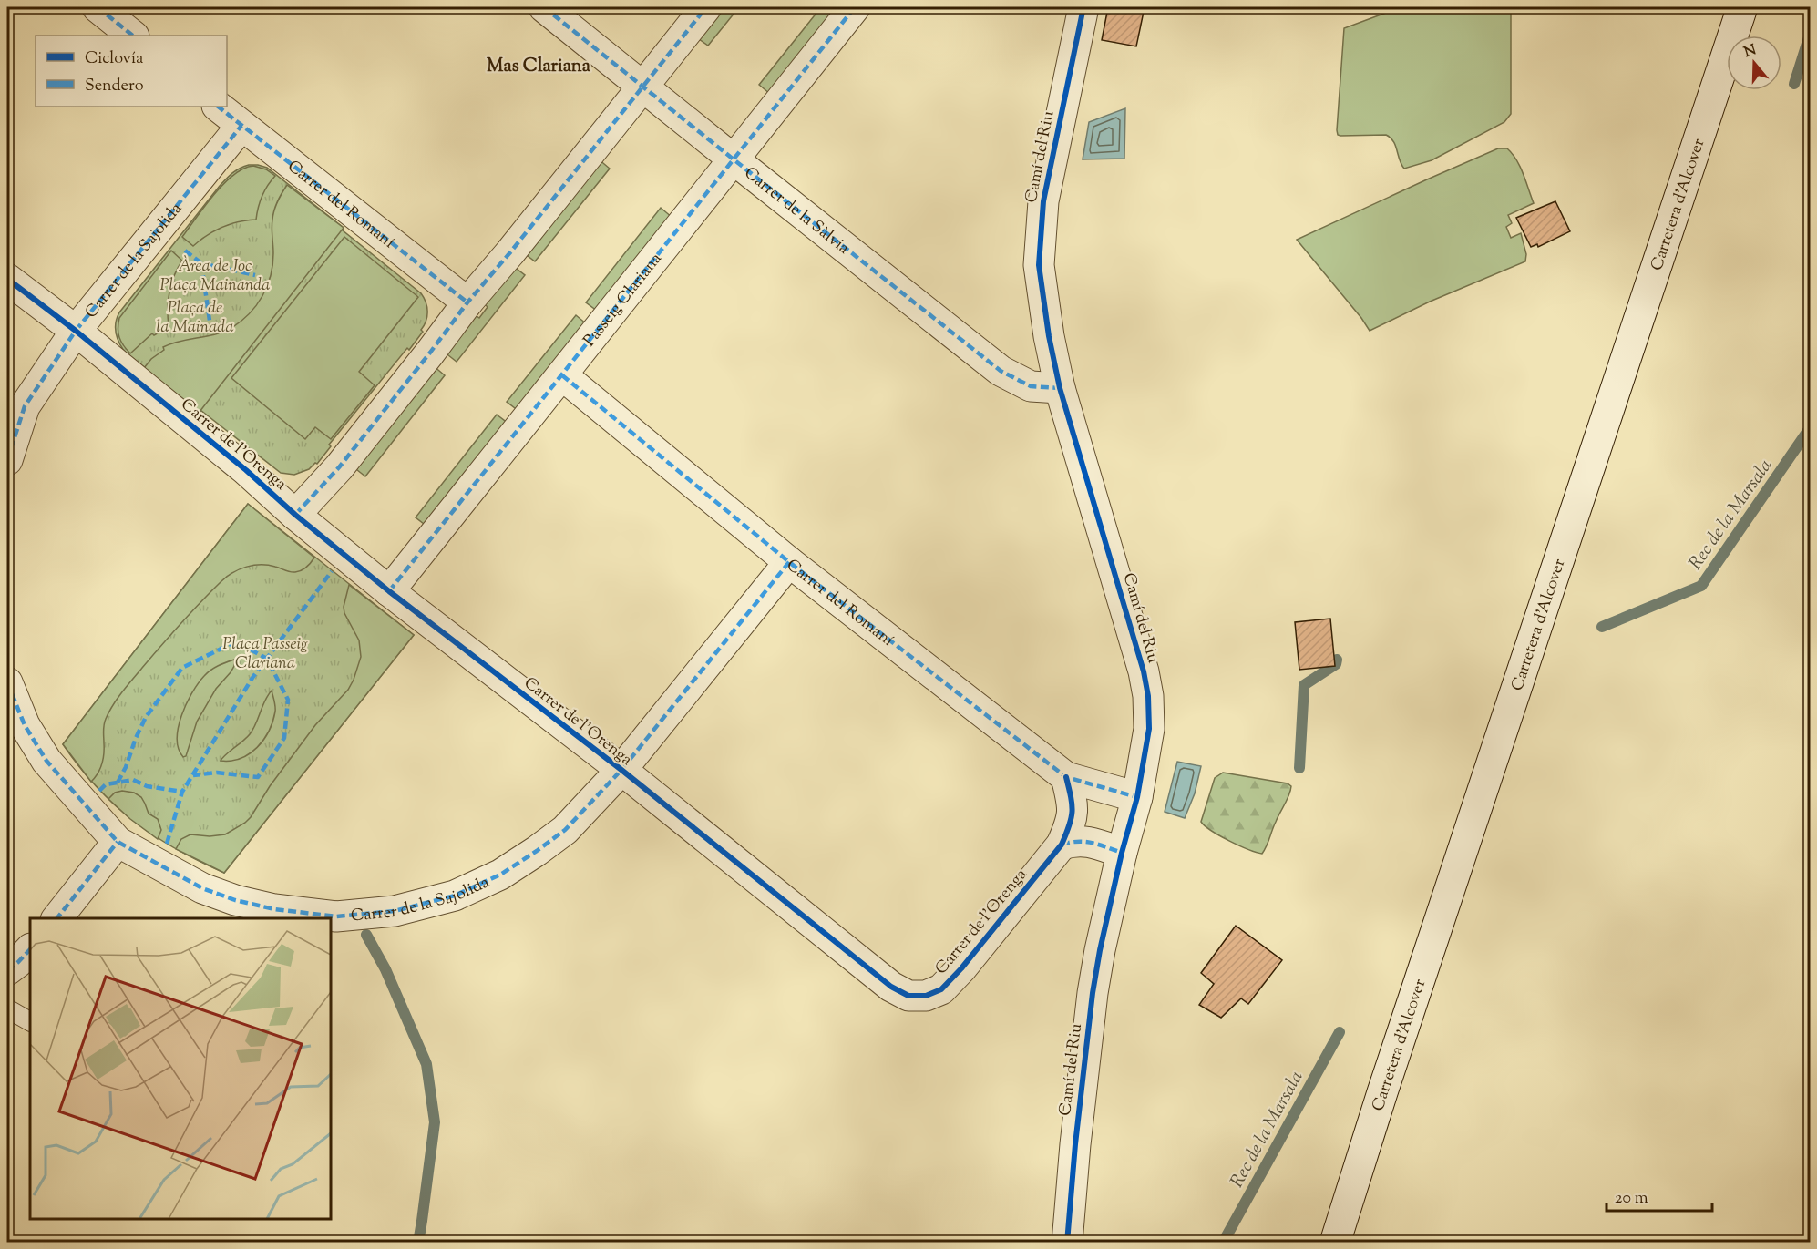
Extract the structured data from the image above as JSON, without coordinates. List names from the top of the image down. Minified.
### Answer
{"streets":{"street":["Camí del Riu","Carrer del Romaní","Carretera d'Alcover","Carrer de la Sàlvia","Carrer de la Sajolida","Passeig Clariana","Carrer de l'Orenga"]},"crossings":[["Camí del Riu","Carrer del Romaní"],["Camí del Riu","Carrer de la Sàlvia"],["Carrer del Romaní","Carrer de la Sajolida"],["Carrer del Romaní","Passeig Clariana"],["Carrer del Romaní","Carrer de l'Orenga"],["Carrer de la Sàlvia","Passeig Clariana"],["Carrer de la Sajolida","Carrer de l'Orenga"],["Passeig Clariana","Carrer de l'Orenga"]],"districts":["Mas Clariana"],"water":["Rec de la Marsala"],"parks":["Àrea de Joc Plaça Mainanda","Plaça de la Mainada","Plaça Passeig Clariana"],"legend":["Ciclovía","Sendero"],"scale_bar":"20 m","north":"top"}
